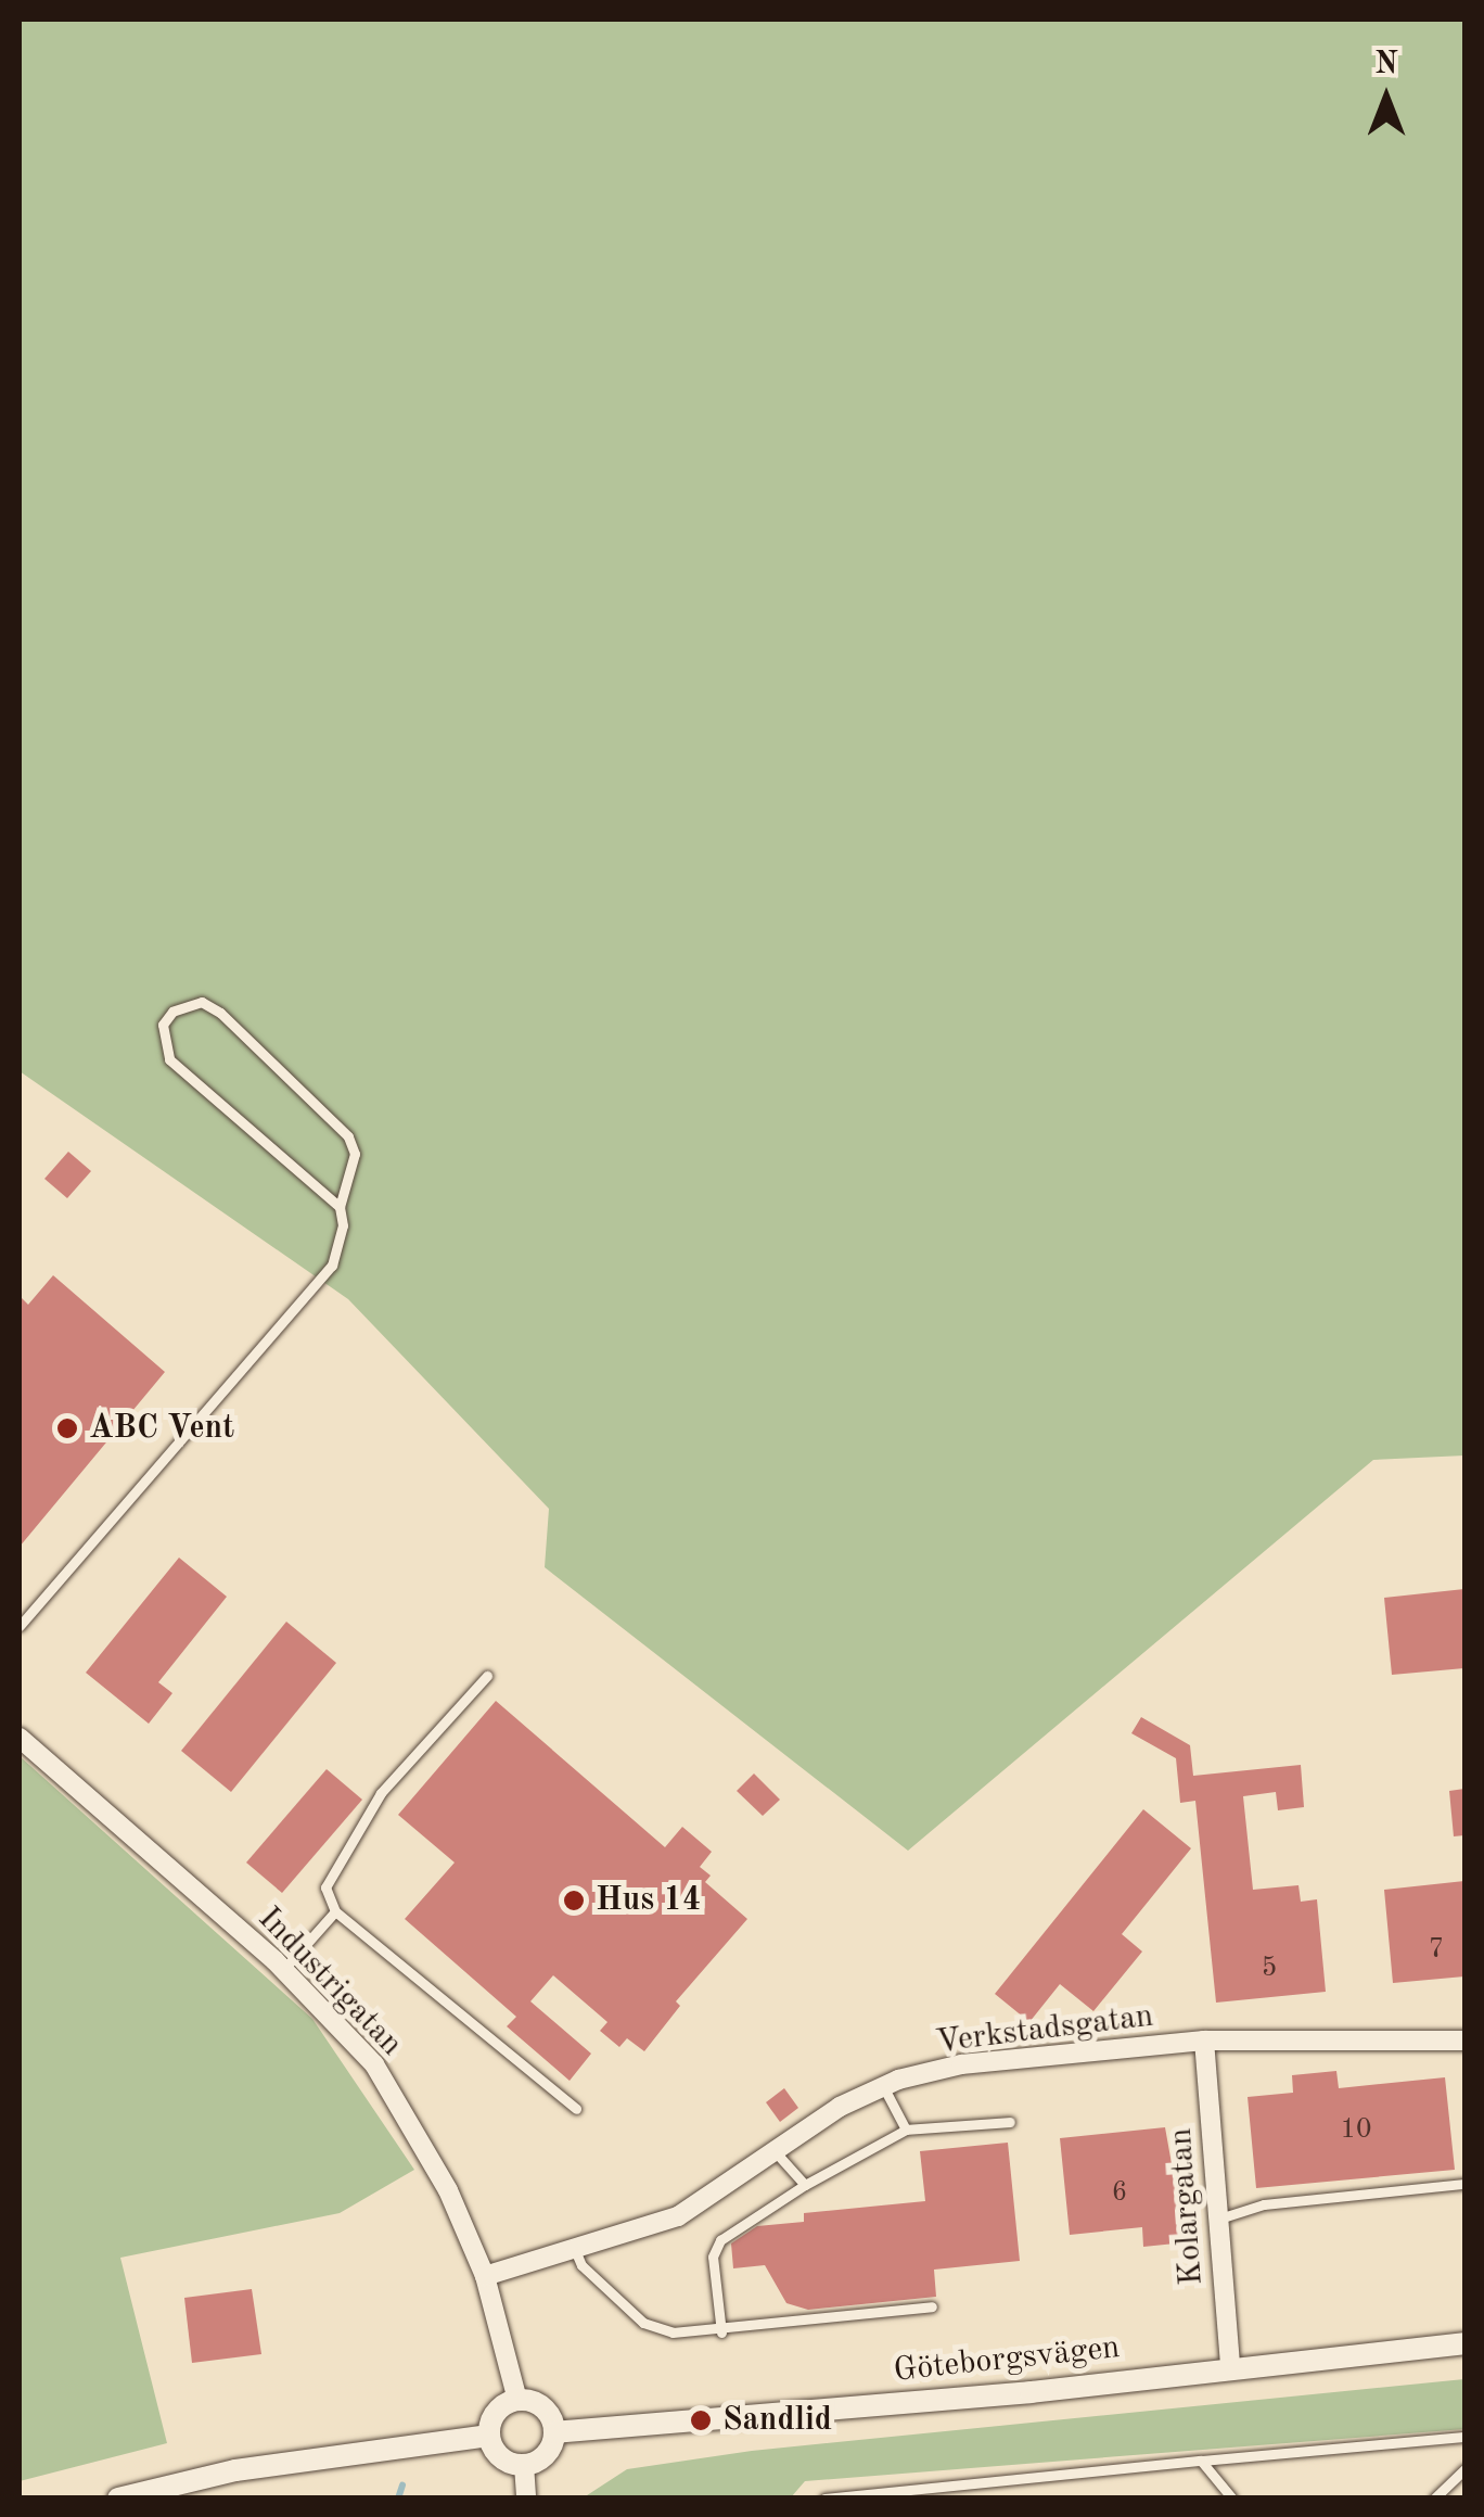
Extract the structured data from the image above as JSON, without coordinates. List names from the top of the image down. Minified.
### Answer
{"streets":{"street":["Industrigatan","Verkstadsgatan","Kolargatan","Göteborgsvägen"]},"crossings":[["Industrigatan","Verkstadsgatan"],["Industrigatan","Göteborgsvägen"],["Verkstadsgatan","Kolargatan"],["Kolargatan","Göteborgsvägen"]],"places":["ABC Vent","Hus 14","Sandlid"],"house_numbers":["7","5","10","6"],"north":"top"}
